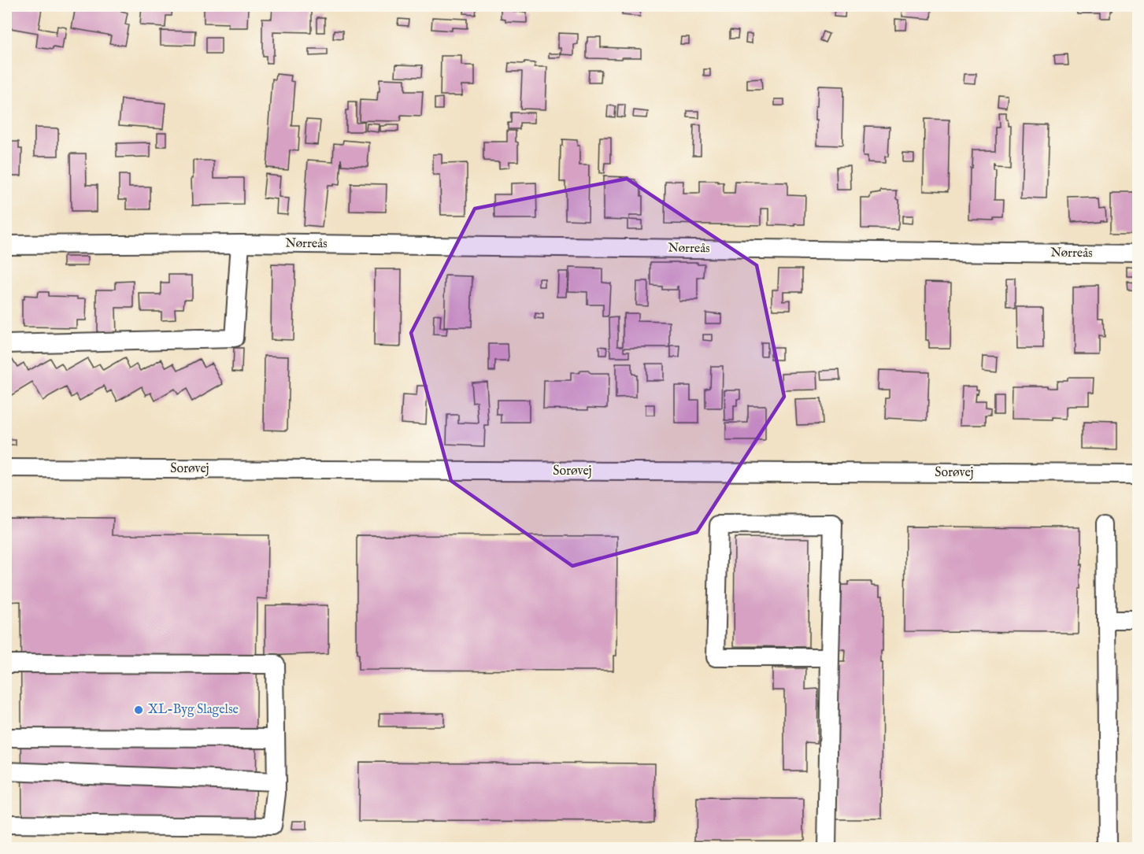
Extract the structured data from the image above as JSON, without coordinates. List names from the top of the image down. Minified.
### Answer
{"streets":{"street":["Nørreås","Sorøvej"]},"places":["XL-Byg Slagelse"]}
